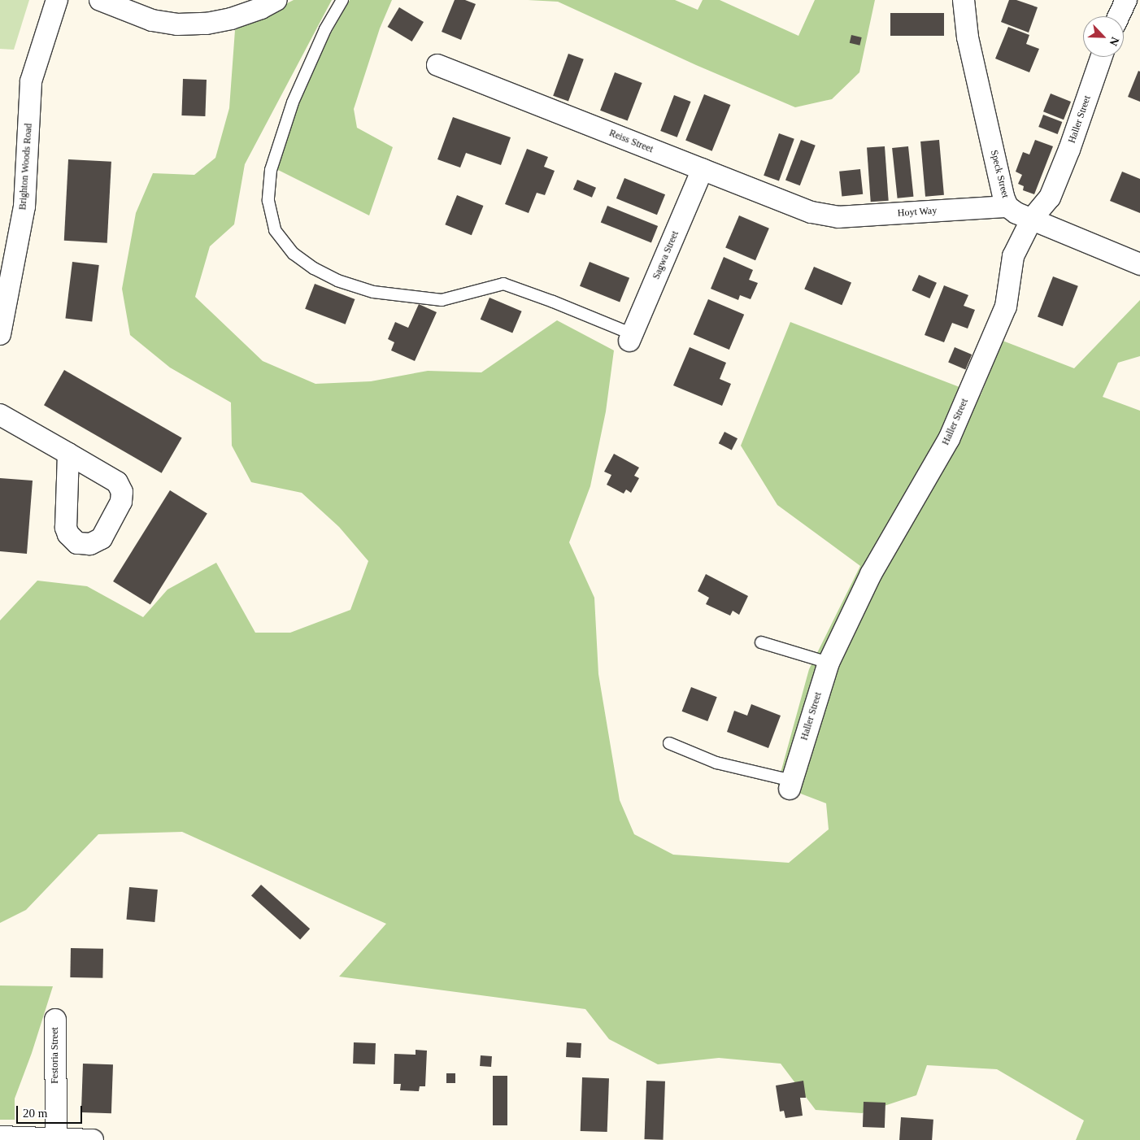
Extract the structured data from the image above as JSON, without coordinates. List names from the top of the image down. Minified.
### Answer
{"streets":{"street":["Haller Street","Reiss Street","Brighton Woods Road","Speck Street","Hoyt Way","Sagwa Street","Festoria Street"]},"crossings":[["Haller Street","Speck Street"],["Reiss Street","Hoyt Way"],["Reiss Street","Sagwa Street"],["Speck Street","Hoyt Way"]],"scale_bar":"20 m","north":"bottom right"}
